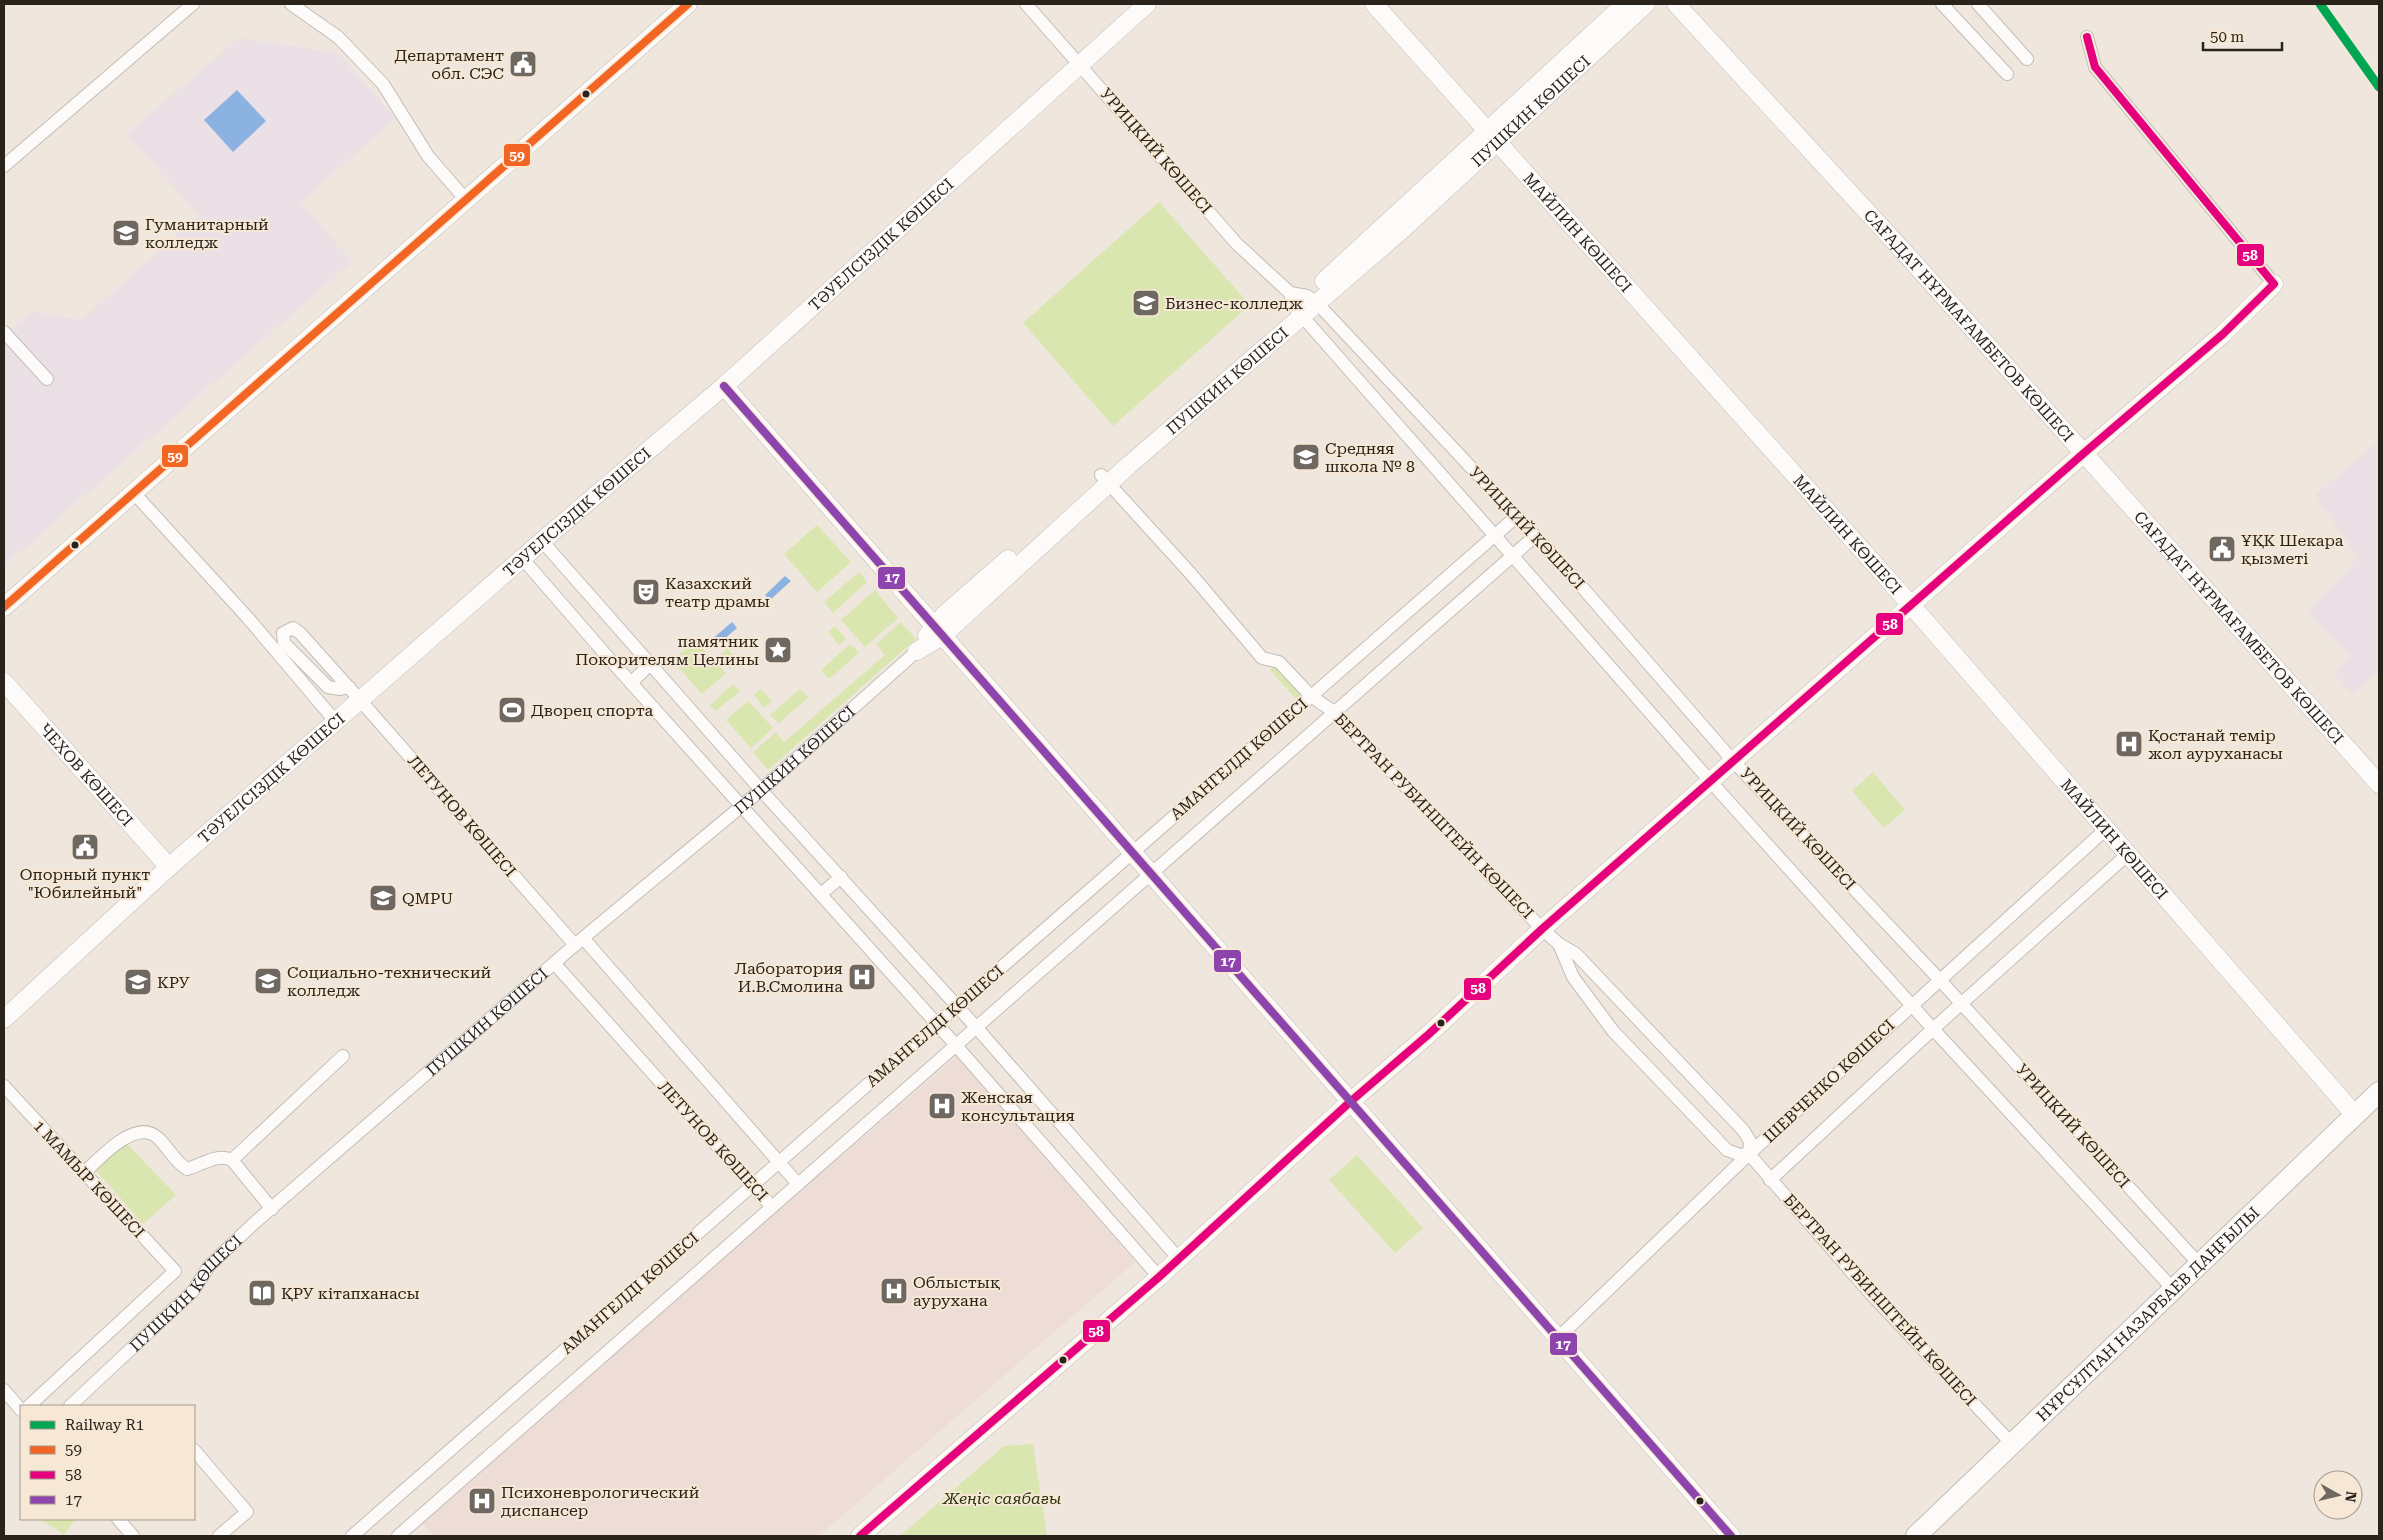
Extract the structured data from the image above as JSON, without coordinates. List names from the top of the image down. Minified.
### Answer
{"streets":{"main road":["НҰРСҰЛТАН НАЗАРБАЕВ ДАҢҒЫЛЫ"],"street":["ПУШКИН КӨШЕСІ","УРИЦКИЙ КӨШЕСІ","МАЙЛИН КӨШЕСІ","ТӘУЕЛСІЗДІК КӨШЕСІ","САҒАДАТ НҰРМАҒАМБЕТОВ КӨШЕСІ","АМАНГЕЛДІ КӨШЕСІ","ЧЕХОВ КӨШЕСІ","ЛЕТУНОВ КӨШЕСІ","БЕРТРАН РУБИНШТЕЙН КӨШЕСІ","ШЕВЧЕНКО КӨШЕСІ","1 МАМЫР КӨШЕСІ"]},"crossings":[["ПУШКИН КӨШЕСІ","УРИЦКИЙ КӨШЕСІ"],["ПУШКИН КӨШЕСІ","МАЙЛИН КӨШЕСІ"],["ПУШКИН КӨШЕСІ","ЛЕТУНОВ КӨШЕСІ"],["ПУШКИН КӨШЕСІ","БЕРТРАН РУБИНШТЕЙН КӨШЕСІ"],["ПУШКИН КӨШЕСІ","1 МАМЫР КӨШЕСІ"],["УРИЦКИЙ КӨШЕСІ","ТӘУЕЛСІЗДІК КӨШЕСІ"],["УРИЦКИЙ КӨШЕСІ","АМАНГЕЛДІ КӨШЕСІ"],["УРИЦКИЙ КӨШЕСІ","ШЕВЧЕНКО КӨШЕСІ"],["УРИЦКИЙ КӨШЕСІ","НҰРСҰЛТАН НАЗАРБАЕВ ДАҢҒЫЛЫ"],["МАЙЛИН КӨШЕСІ","ШЕВЧЕНКО КӨШЕСІ"],["МАЙЛИН КӨШЕСІ","НҰРСҰЛТАН НАЗАРБАЕВ ДАҢҒЫЛЫ"],["ТӘУЕЛСІЗДІК КӨШЕСІ","ЧЕХОВ КӨШЕСІ"],["ТӘУЕЛСІЗДІК КӨШЕСІ","ЛЕТУНОВ КӨШЕСІ"],["АМАНГЕЛДІ КӨШЕСІ","ЛЕТУНОВ КӨШЕСІ"],["АМАНГЕЛДІ КӨШЕСІ","БЕРТРАН РУБИНШТЕЙН КӨШЕСІ"],["БЕРТРАН РУБИНШТЕЙН КӨШЕСІ","ШЕВЧЕНКО КӨШЕСІ"],["БЕРТРАН РУБИНШТЕЙН КӨШЕСІ","НҰРСҰЛТАН НАЗАРБАЕВ ДАҢҒЫЛЫ"]],"parks":["Жеңіс саябағы"],"places":{"public building":["Департамент обл. СЭС","ҰҚК Шекара қызметі","Опорный пункт \"Юбилейный\""],"school or university":["Гуманитарный колледж","Бизнес-колледж","Средняя школа № 8","QMPU","Социально-технический колледж","КРУ"],"theatre":["Казахский театр драмы"],"place":["памятник Покорителям Целины"],"sports":["Дворец спорта"],"hospital":["Қостанай темір жол ауруханасы","Лаборатория И.В.Смолина","Женская консультация","Облыстық аурухана","Психоневрологический диспансер"],"library":["ҚРУ кітапханасы"]},"lines":["rail line R1","transit line 59","transit line 58","transit line 17"],"legend":["Railway R1","59","58","17"],"scale_bar":"50 m","north":"right"}
